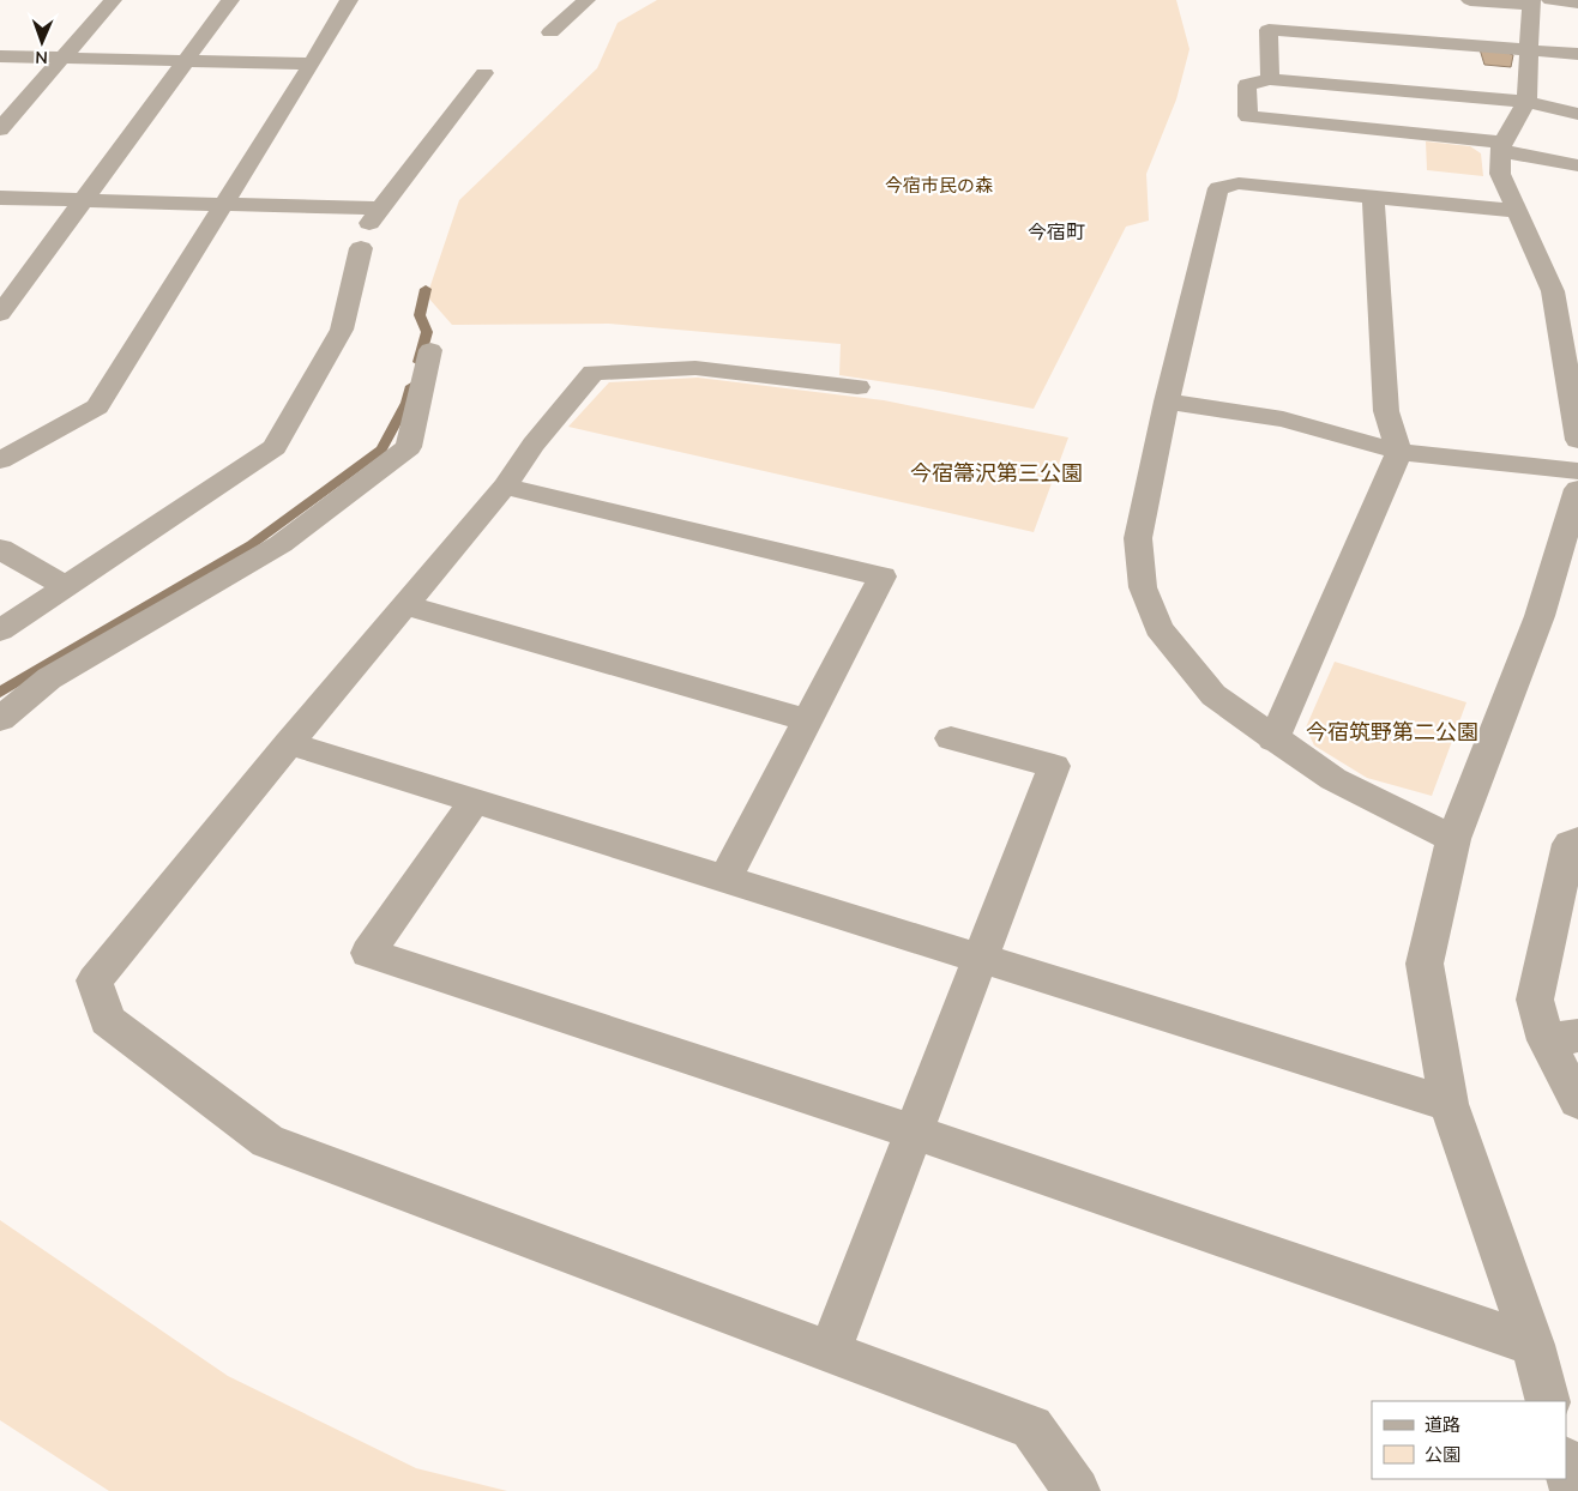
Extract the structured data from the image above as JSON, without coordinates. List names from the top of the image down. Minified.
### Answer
{"districts":["今宿町"],"parks":["今宿市民の森","今宿箒沢第三公園","今宿筑野第二公園"],"legend":["道路","公園"],"north":"bottom"}
